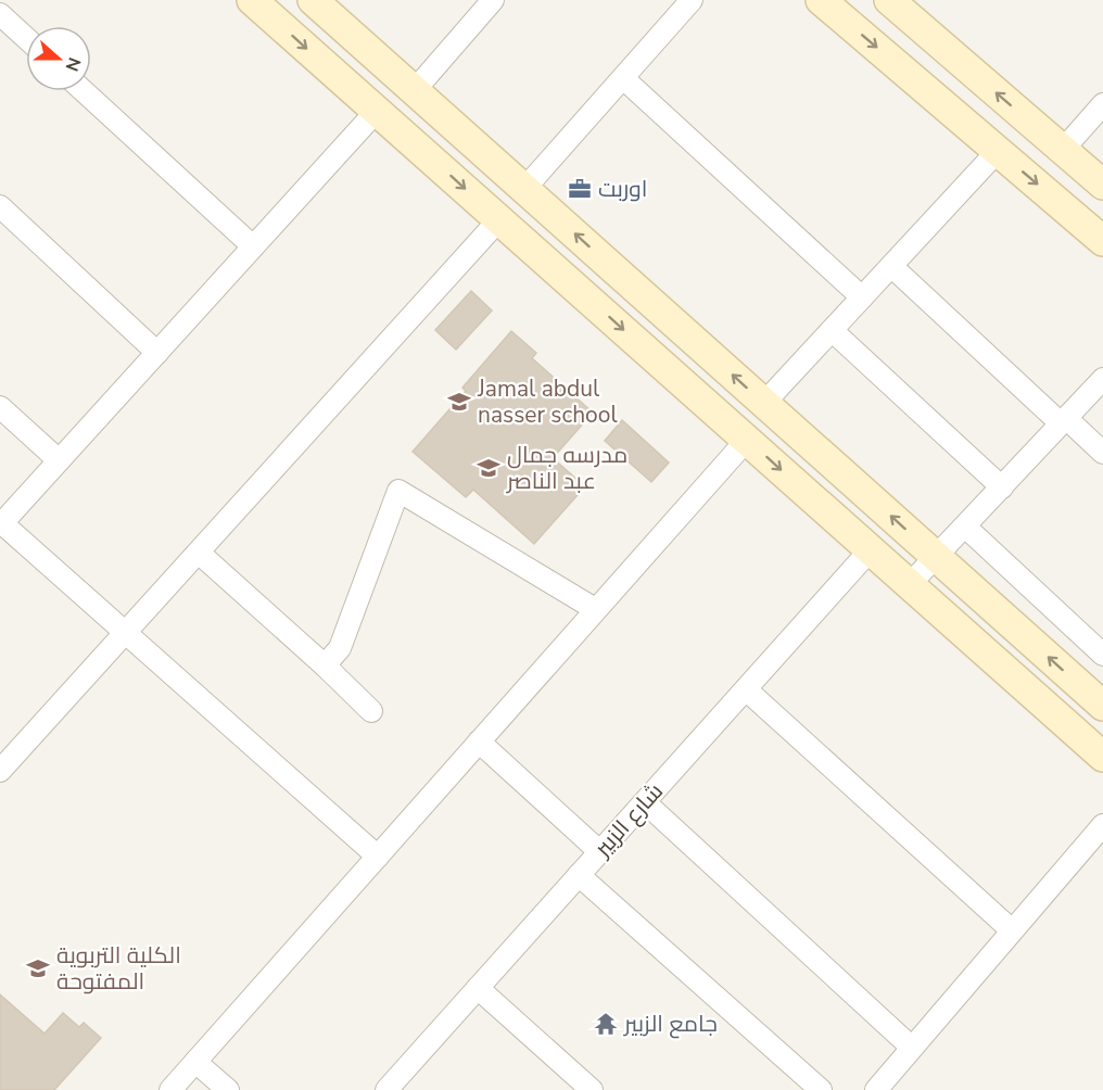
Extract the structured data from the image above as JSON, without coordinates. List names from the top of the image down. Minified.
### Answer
{"streets":{"street":["شارع الزبير"]},"places":{"office":["اوربت"],"school or university":["Jamal abdul nasser school","مدرسه جمال عبد الناصر","الكلية التربوية المفتوحة"],"temple":["جامع الزبير"]},"north":"right"}
